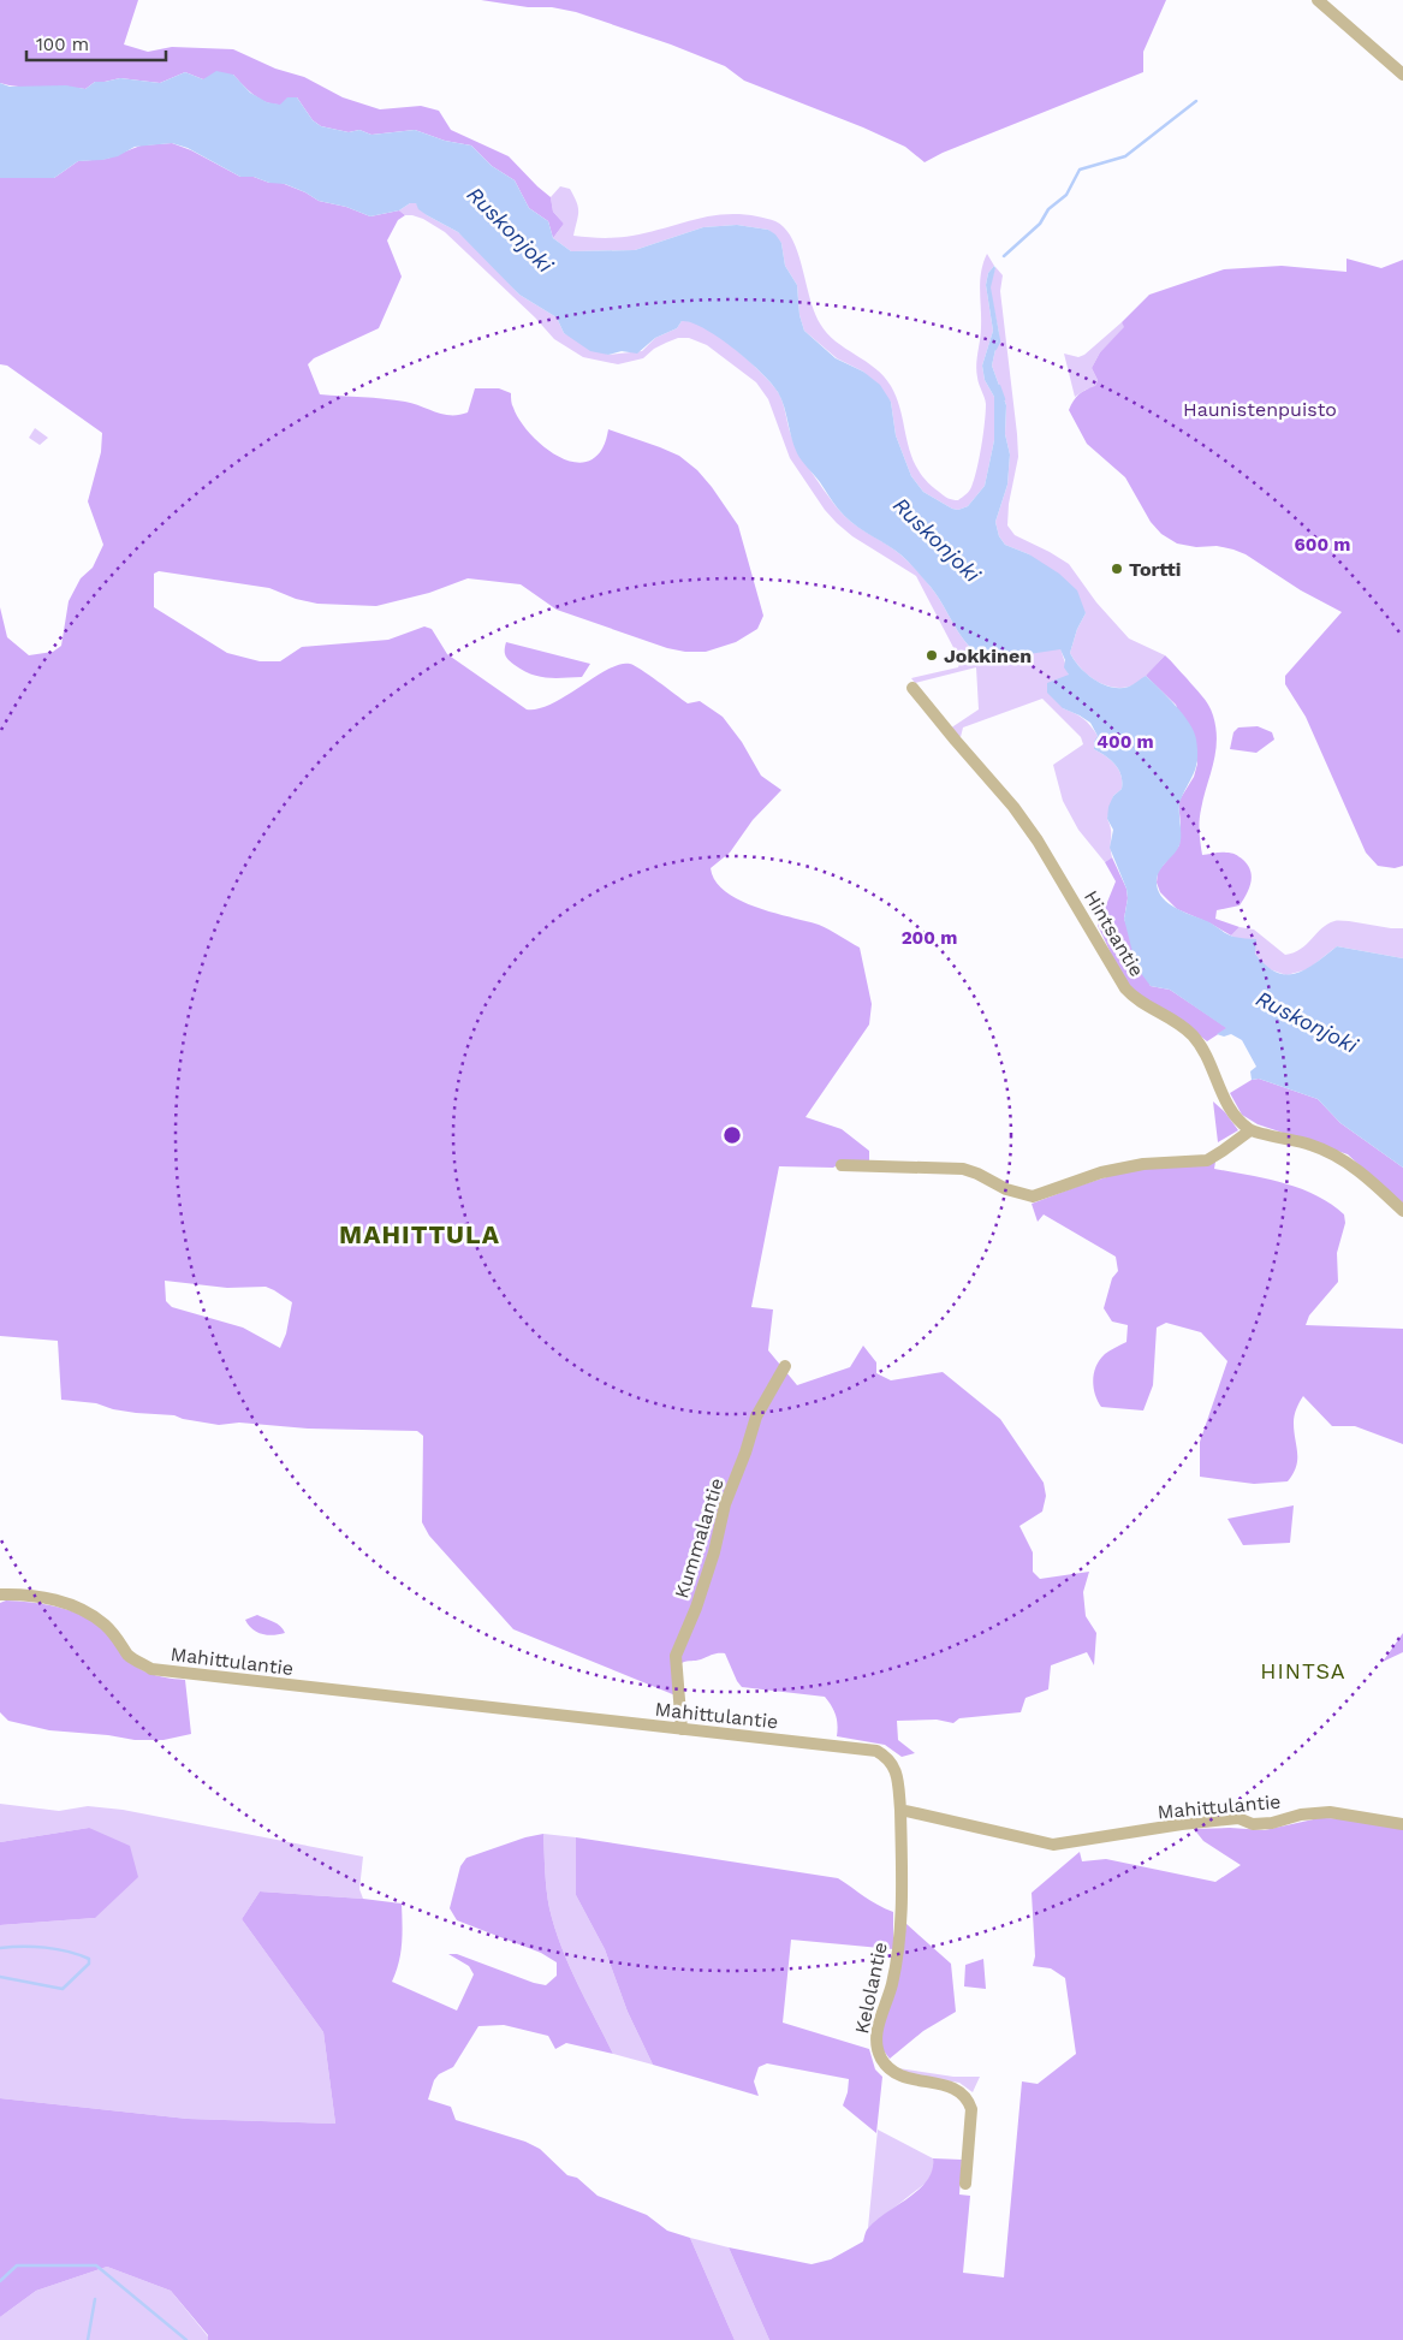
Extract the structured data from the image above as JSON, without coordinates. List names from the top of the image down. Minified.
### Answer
{"streets":{"street":["Hintsantie","Kummalantie","Mahittulantie","Kelolantie"]},"crossings":[["Kummalantie","Mahittulantie"],["Mahittulantie","Kelolantie"]],"districts":["MAHITTULA","HINTSA"],"water":["Ruskonjoki"],"parks":["Haunistenpuisto"],"places":["Tortti","Jokkinen"],"scale_bar":"100 m","rings":["600 m","400 m","200 m"]}
